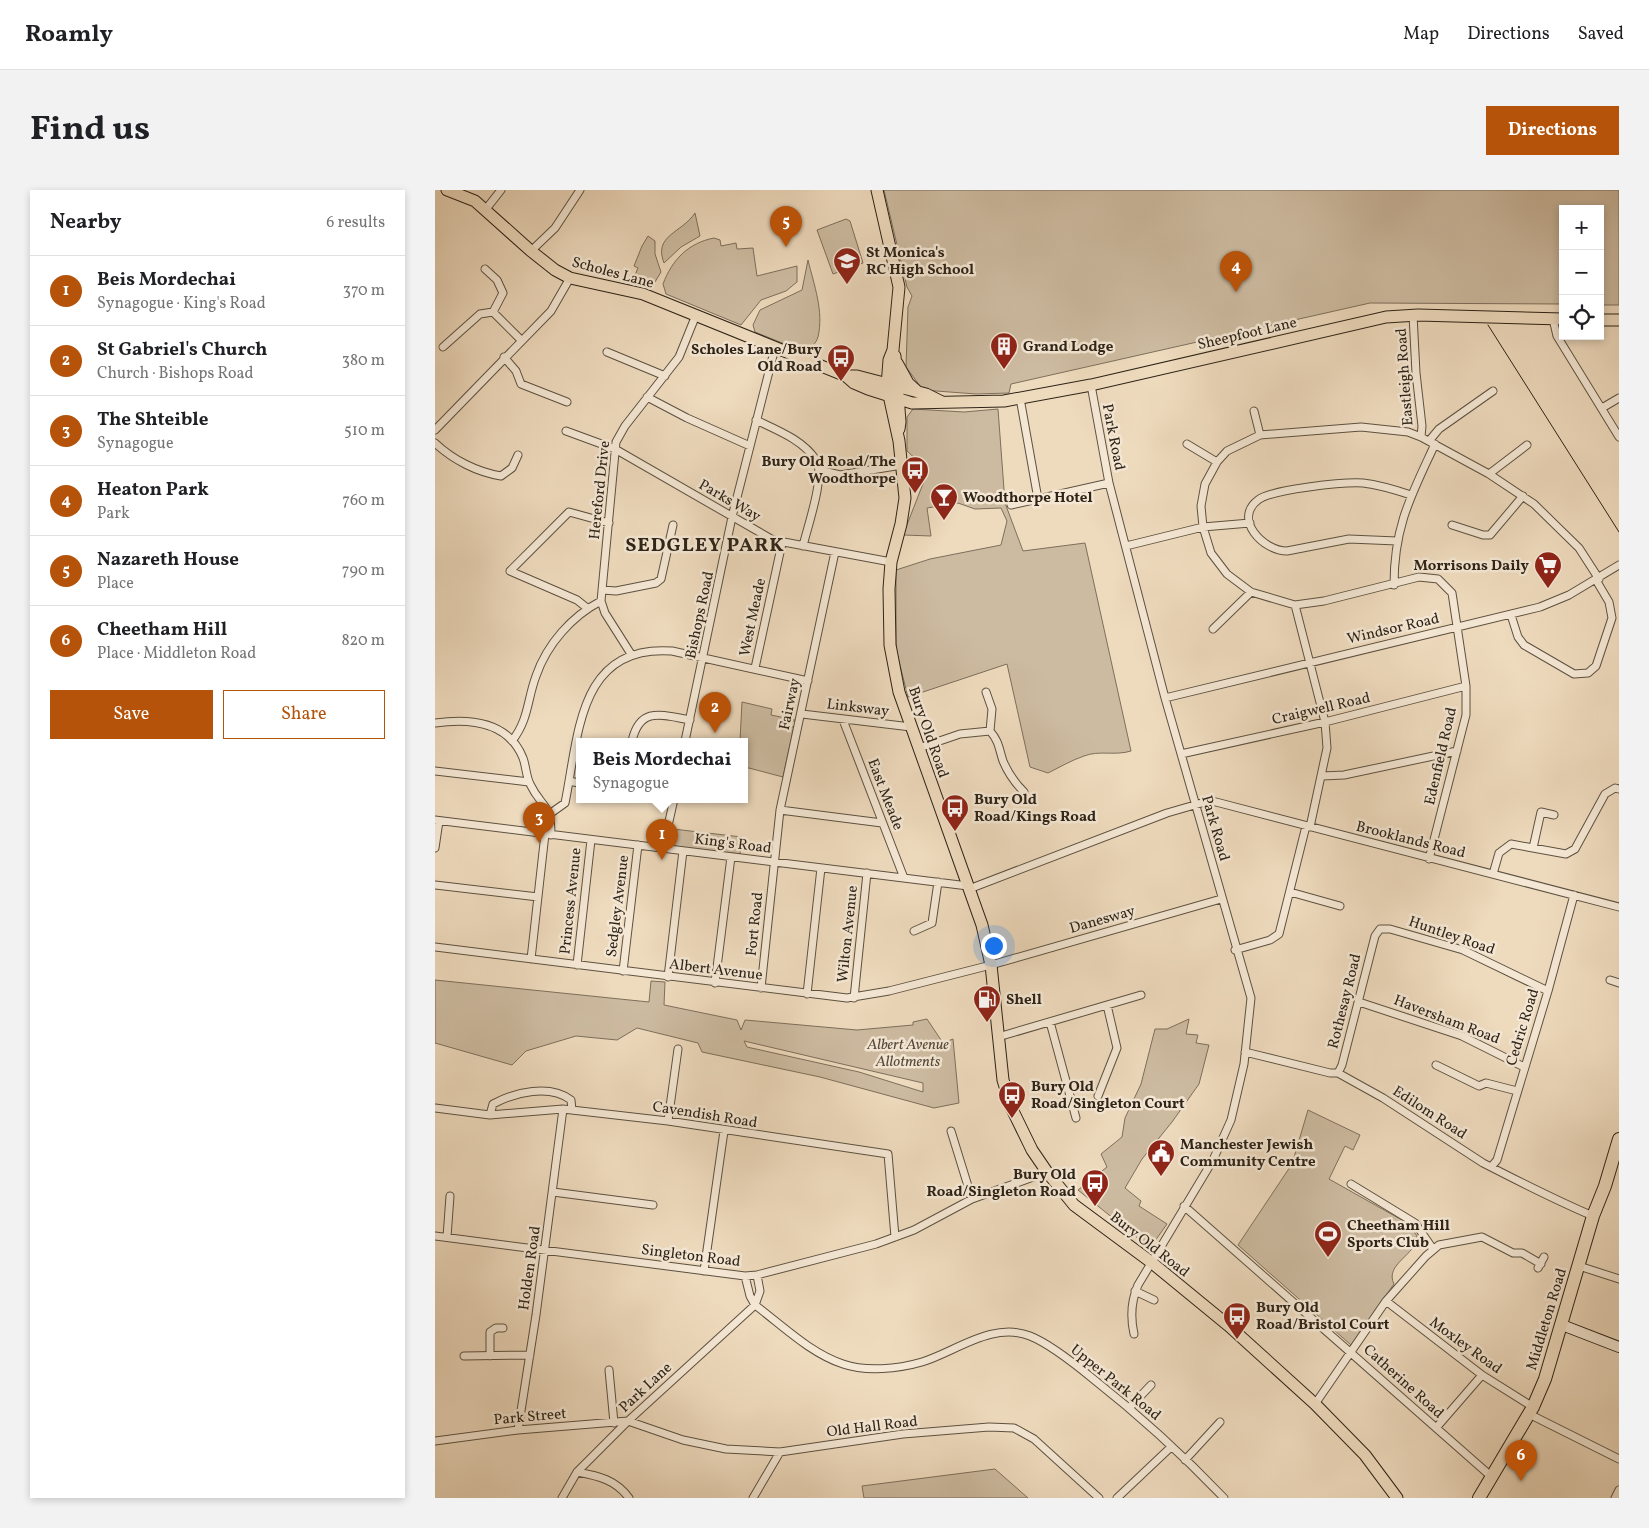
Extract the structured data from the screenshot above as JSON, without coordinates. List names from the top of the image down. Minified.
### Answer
{"streets":{"highway":["Middleton Road"],"main road":["Scholes Lane","Sheepfoot Lane","Bury Old Road"],"street":["Eastleigh Road","Park Road","Hereford Drive","Parks Way","Bishops Road","West Meade","Windsor Road","Fairway","Linksway","Craigwell Road","Edenfield Road","East Meade","Brooklands Road","King's Road","Princess Avenue","Sedgley Avenue","Danesway","Fort Road","Wilton Avenue","Huntley Road","Albert Avenue","Rothesay Road","Haversham Road","Cedric Road","Edilom Road","Cavendish Road","Singleton Road","Holden Road","Moxley Road","Catherine Road","Upper Park Road","Park Lane","Park Street","Old Hall Road"]},"crossings":[["Scholes Lane","Sheepfoot Lane"],["Scholes Lane","Hereford Drive"],["Scholes Lane","Bishops Road"],["Scholes Lane","Bury Old Road"],["Sheepfoot Lane","Eastleigh Road"],["Sheepfoot Lane","Park Road"],["Sheepfoot Lane","Bury Old Road"],["Park Road","Windsor Road"],["Park Road","Craigwell Road"],["Park Road","Bury Old Road"],["Park Road","Brooklands Road"],["Park Road","Danesway"],["Park Road","Edilom Road"],["Park Road","Catherine Road"],["Hereford Drive","Parks Way"],["Parks Way","Bishops Road"],["Parks Way","West Meade"],["Parks Way","Fairway"],["Parks Way","Bury Old Road"],["Windsor Road","Edenfield Road"],["Fairway","Linksway"],["Fairway","King's Road"],["Fairway","Fort Road"],["Linksway","Bury Old Road"],["Linksway","East Meade"],["Craigwell Road","Edenfield Road"],["Bury Old Road","Brooklands Road"],["Bury Old Road","King's Road"],["Bury Old Road","Danesway"],["Bury Old Road","Albert Avenue"],["Bury Old Road","Singleton Road"],["Edenfield Road","Brooklands Road"],["East Meade","King's Road"],["Brooklands Road","King's Road"],["Brooklands Road","Cedric Road"],["King's Road","Princess Avenue"],["King's Road","Sedgley Avenue"],["King's Road","Fort Road"],["King's Road","Wilton Avenue"],["Princess Avenue","Albert Avenue"],["Sedgley Avenue","Albert Avenue"],["Danesway","Albert Avenue"],["Fort Road","Albert Avenue"],["Wilton Avenue","Albert Avenue"],["Huntley Road","Rothesay Road"],["Huntley Road","Cedric Road"],["Rothesay Road","Haversham Road"],["Rothesay Road","Edilom Road"],["Haversham Road","Cedric Road"],["Cedric Road","Edilom Road"],["Edilom Road","Middleton Road"],["Cavendish Road","Singleton Road"],["Cavendish Road","Holden Road"],["Singleton Road","Holden Road"],["Holden Road","Park Street"],["Middleton Road","Moxley Road"],["Middleton Road","Catherine Road"],["Upper Park Road","Park Lane"],["Park Lane","Park Street"],["Park Lane","Old Hall Road"],["Park Street","Old Hall Road"]],"districts":["SEDGLEY PARK"],"parks":["Albert Avenue Allotments"],"places":{"school or university":["St Monica's RC High School"],"building":["Grand Lodge"],"bus stop":["Scholes Lane/Bury Old Road","Bury Old Road/The Woodthorpe","Bury Old Road/Kings Road","Bury Old Road/Singleton Court","Bury Old Road/Singleton Road","Bury Old Road/Bristol Court"],"bar":["Woodthorpe Hotel"],"supermarket":["Morrisons Daily"],"fuel station":["Shell"],"public building":["Manchester Jewish Community Centre"],"sports":["Cheetham Hill Sports Club"]},"page":{"header":"Roamly","nav":["Map","Directions","Saved"],"title":"Find us","buttons":["Directions",["Save","Share"]],"heading":["Nearby","6 results"],"map_buttons":["+","−"],"pins":["5","4","2","3","1","6"],"list":[{"mark":"1","name":"Beis Mordechai","note":"Synagogue · King's Road","value":"370 m"},{"mark":"2","name":"St Gabriel's Church","note":"Church · Bishops Road","value":"380 m"},{"mark":"3","name":"The Shteible","note":"Synagogue","value":"510 m"},{"mark":"4","name":"Heaton Park","note":"Park","value":"760 m"},{"mark":"5","name":"Nazareth House","note":"Place","value":"790 m"},{"mark":"6","name":"Cheetham Hill","note":"Place · Middleton Road","value":"820 m"}],"popup":["Beis Mordechai","Synagogue"]}}
